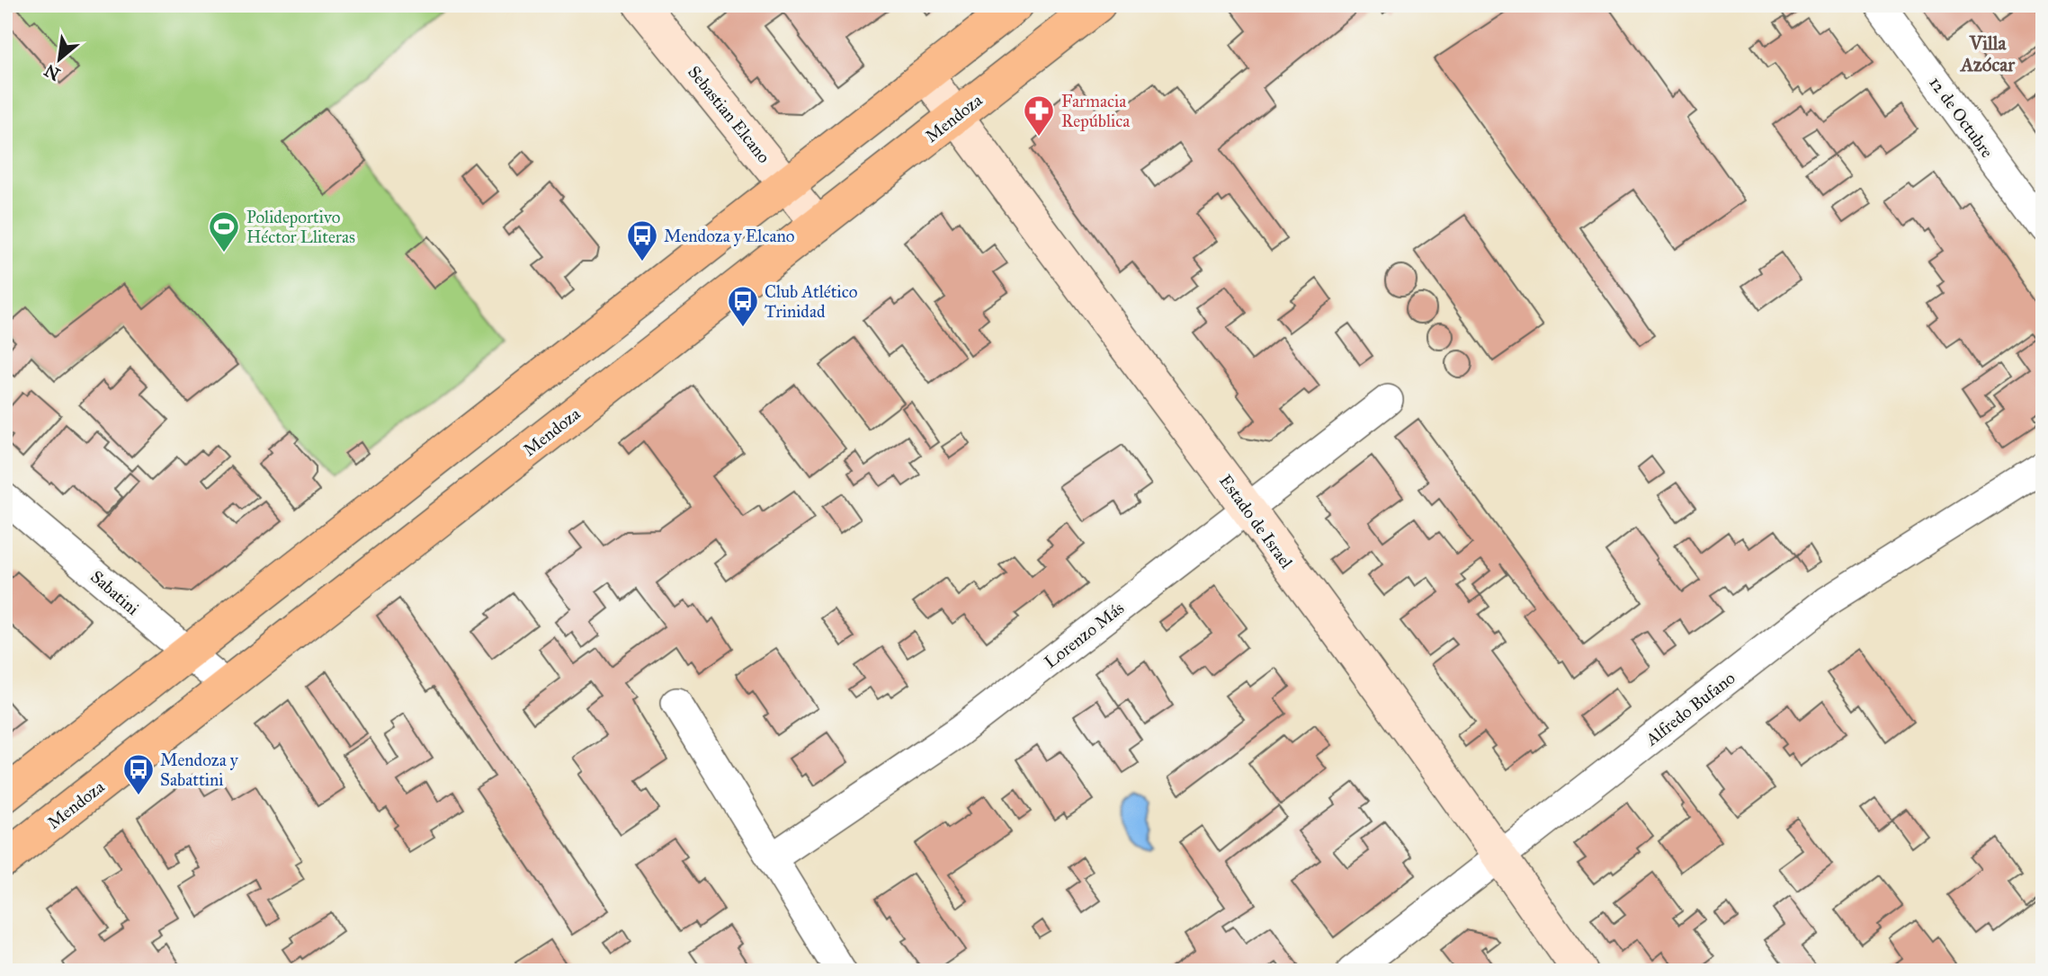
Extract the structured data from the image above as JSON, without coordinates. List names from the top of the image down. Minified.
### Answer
{"streets":{"main road":["Mendoza"],"street":["Sebastian Elcano","12 de Octubre","Estado de Israel","Sabatini","Lorenzo Más","Alfredo Bufano"]},"crossings":[["Sebastian Elcano","Mendoza"],["Mendoza","Estado de Israel"],["Mendoza","Sabatini"],["Estado de Israel","Lorenzo Más"],["Estado de Israel","Alfredo Bufano"]],"districts":["Villa Azócar"],"places":{"pharmacy":["Farmacia República"],"sports":["Polideportivo Héctor Lliteras"],"bus stop":["Mendoza y Elcano","Club Atlético Trinidad","Mendoza y Sabattini"]},"north":"bottom left"}
